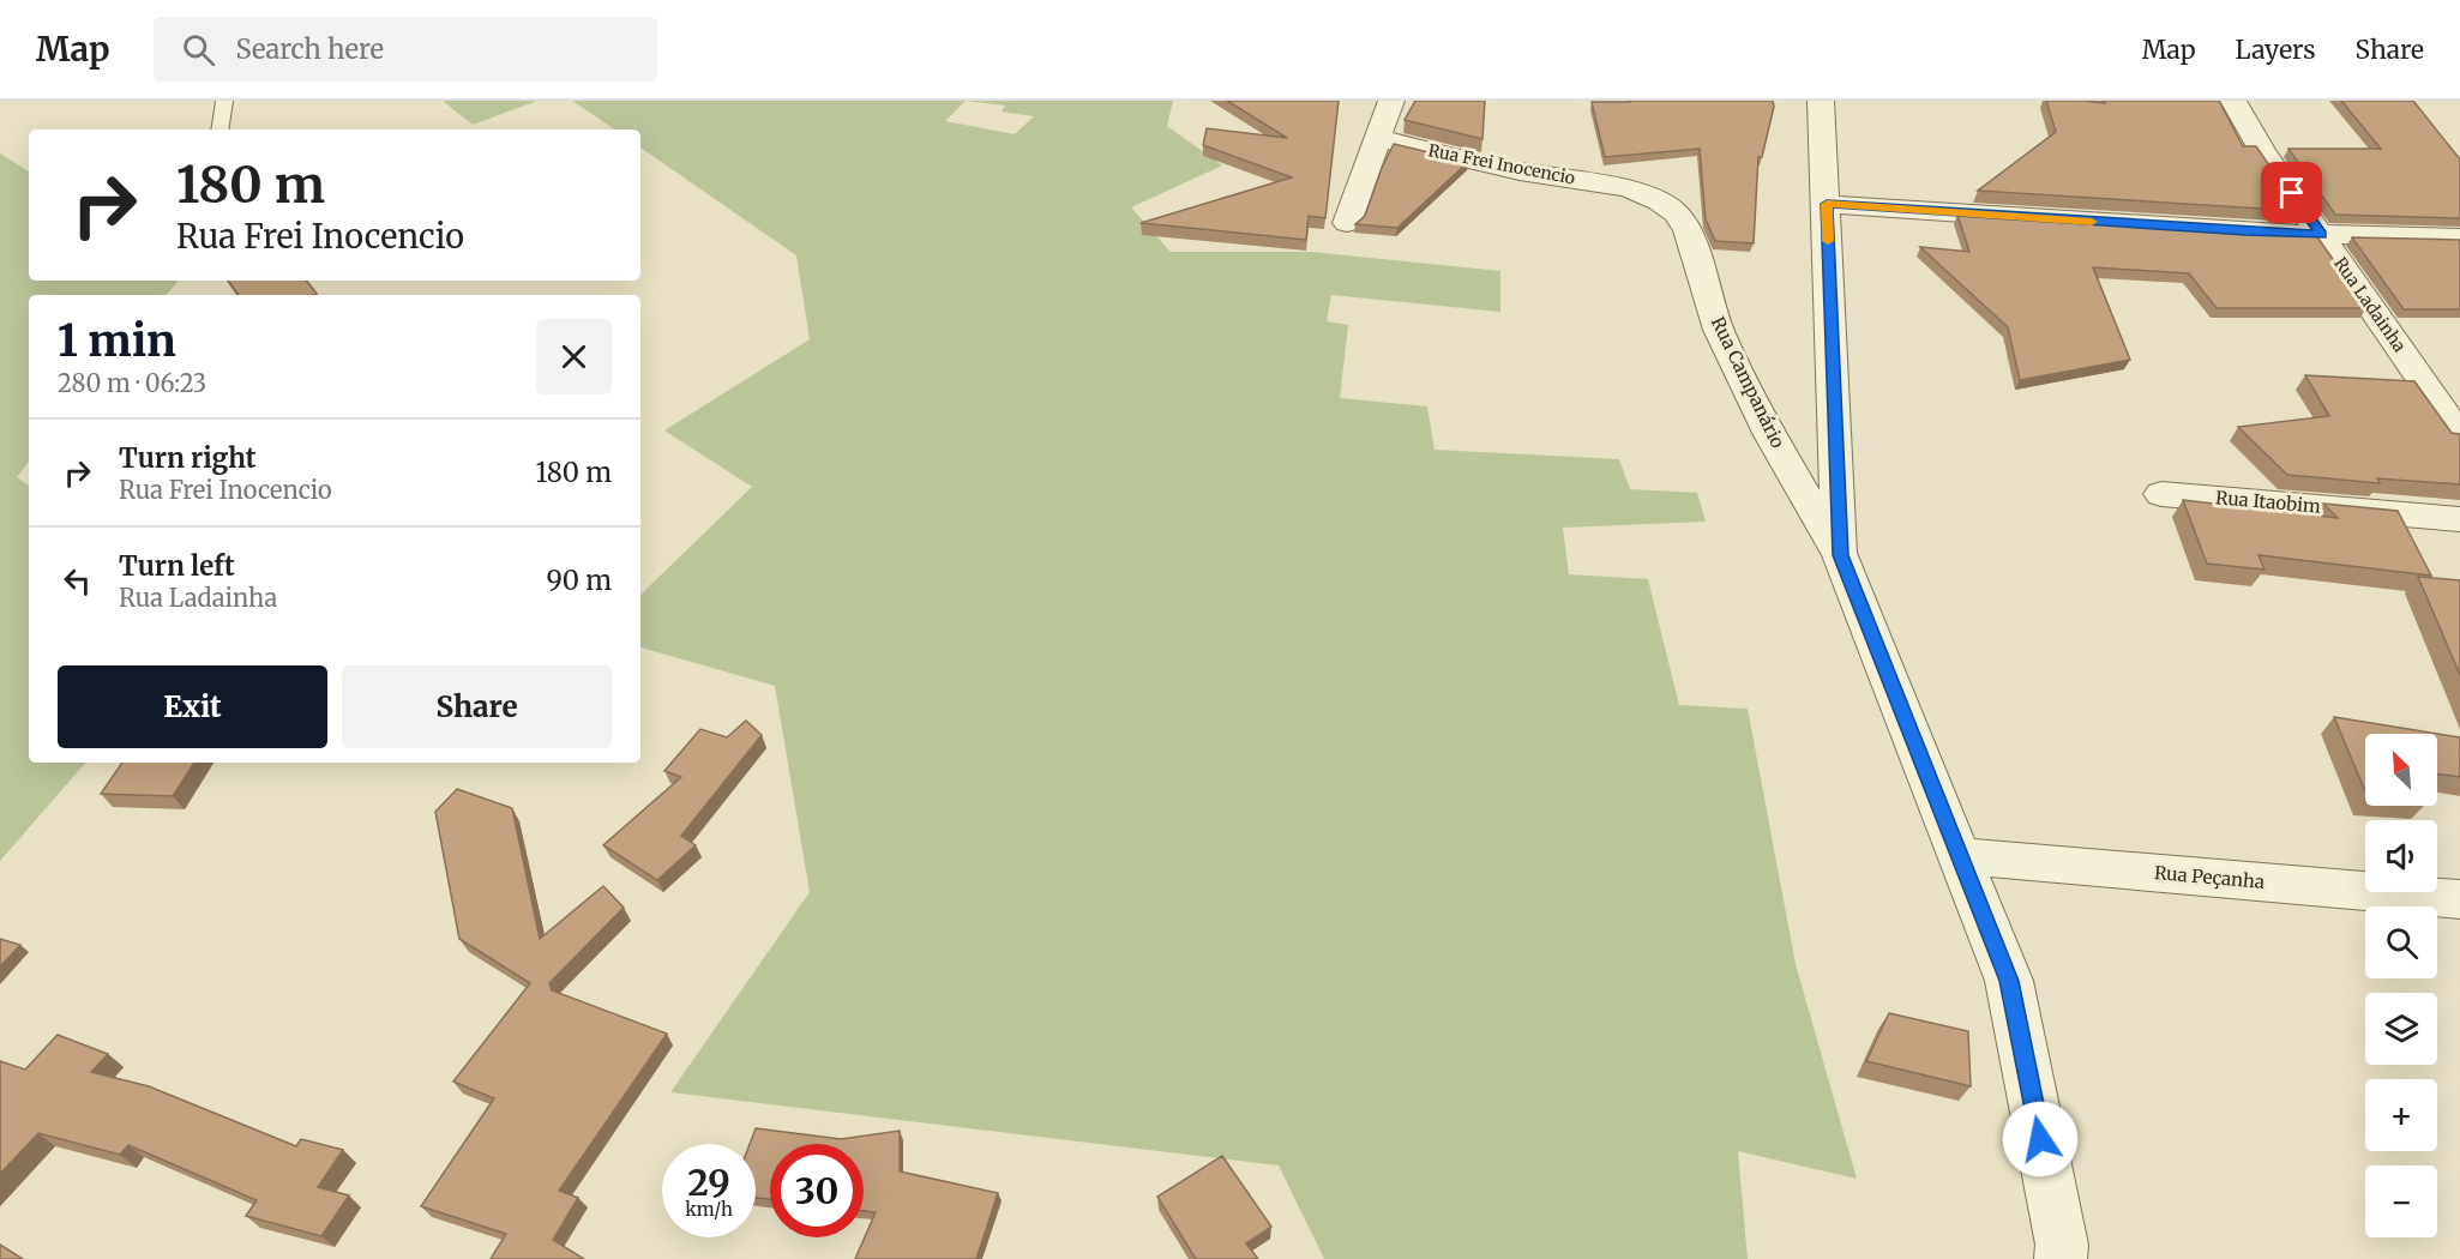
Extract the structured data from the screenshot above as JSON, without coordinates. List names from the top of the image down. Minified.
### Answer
{"streets":{"street":["Rua Frei Inocencio","Rua Ladainha","Rua Campanário","Rua Itaobim","Rua Peçanha"]},"crossings":[["Rua Frei Inocencio","Rua Campanário"],["Rua Campanário","Rua Peçanha"]],"north":"top left","page":{"header":"Map","search":"Search here","nav":["Map","Layers","Share"],"turn":["180 m","Rua Frei Inocencio"],"heading":["1 min","280 m · 06:23"],"list":[{"name":"Turn right","note":"Rua Frei Inocencio","value":"180 m"},{"name":"Turn left","note":"Rua Ladainha","value":"90 m"}],"buttons":["Exit","Share"],"map_buttons":["+","−"],"speed":"29 km/h","limit":"30"}}
